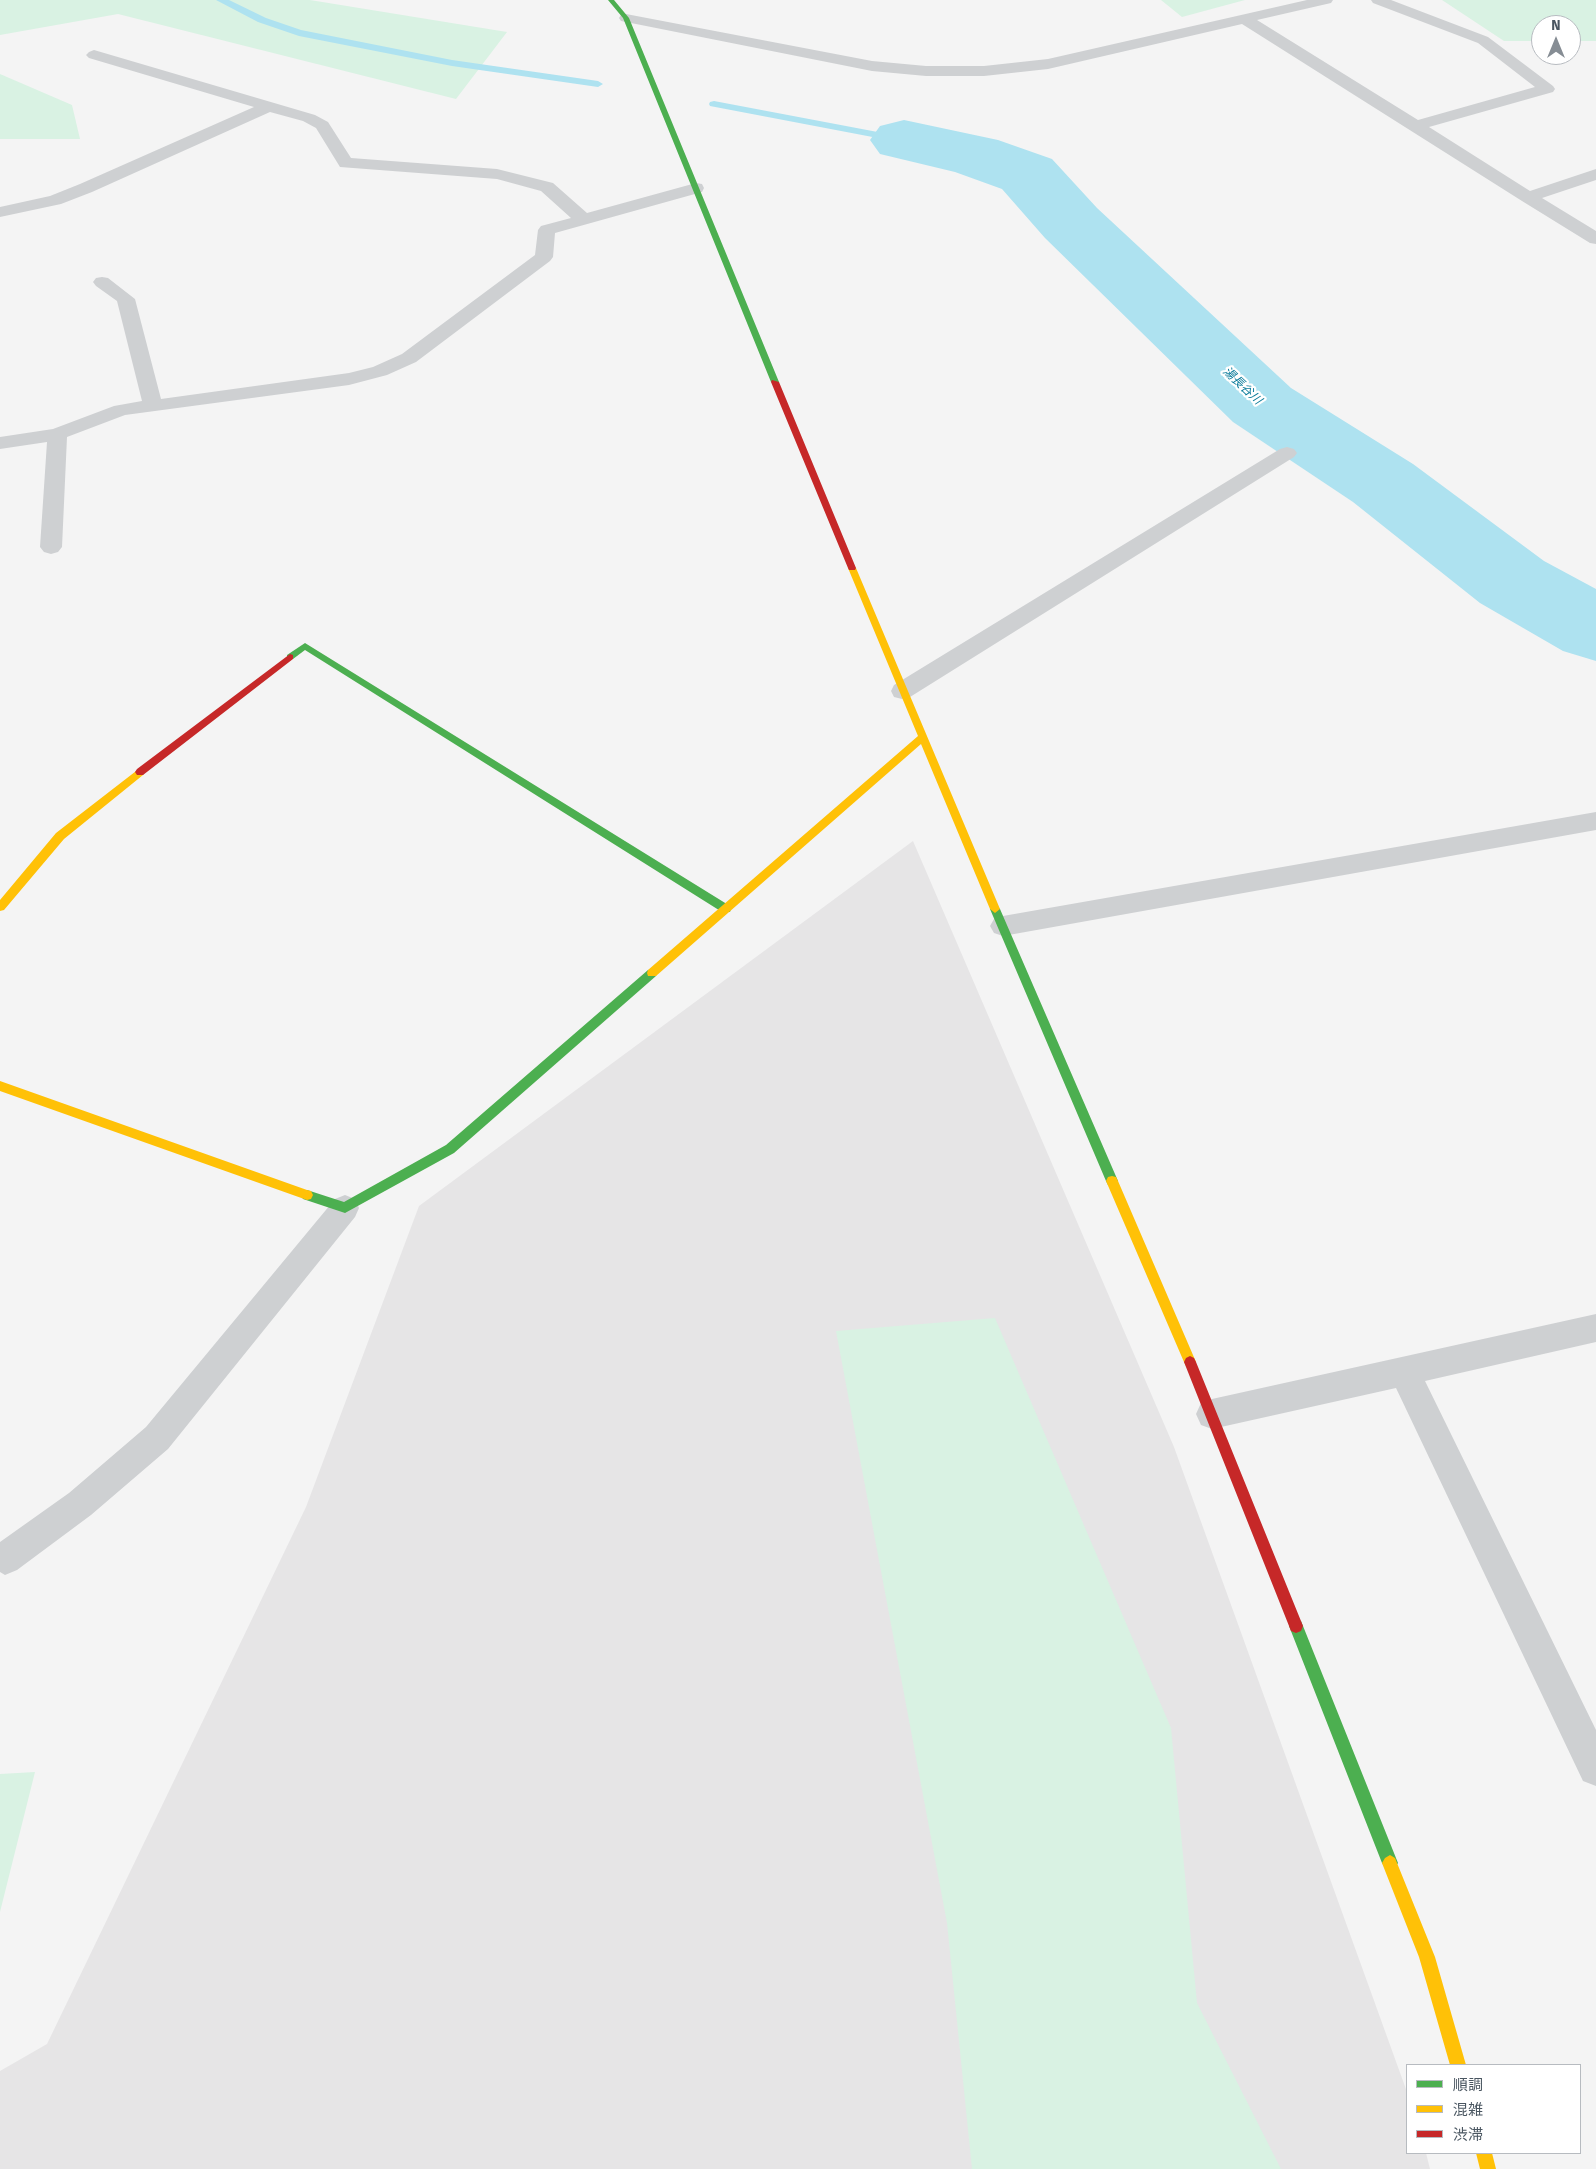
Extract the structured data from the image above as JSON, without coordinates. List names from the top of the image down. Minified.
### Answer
{"water":["湯長谷川"],"legend":["順調","混雑","渋滞"],"north":"top"}
